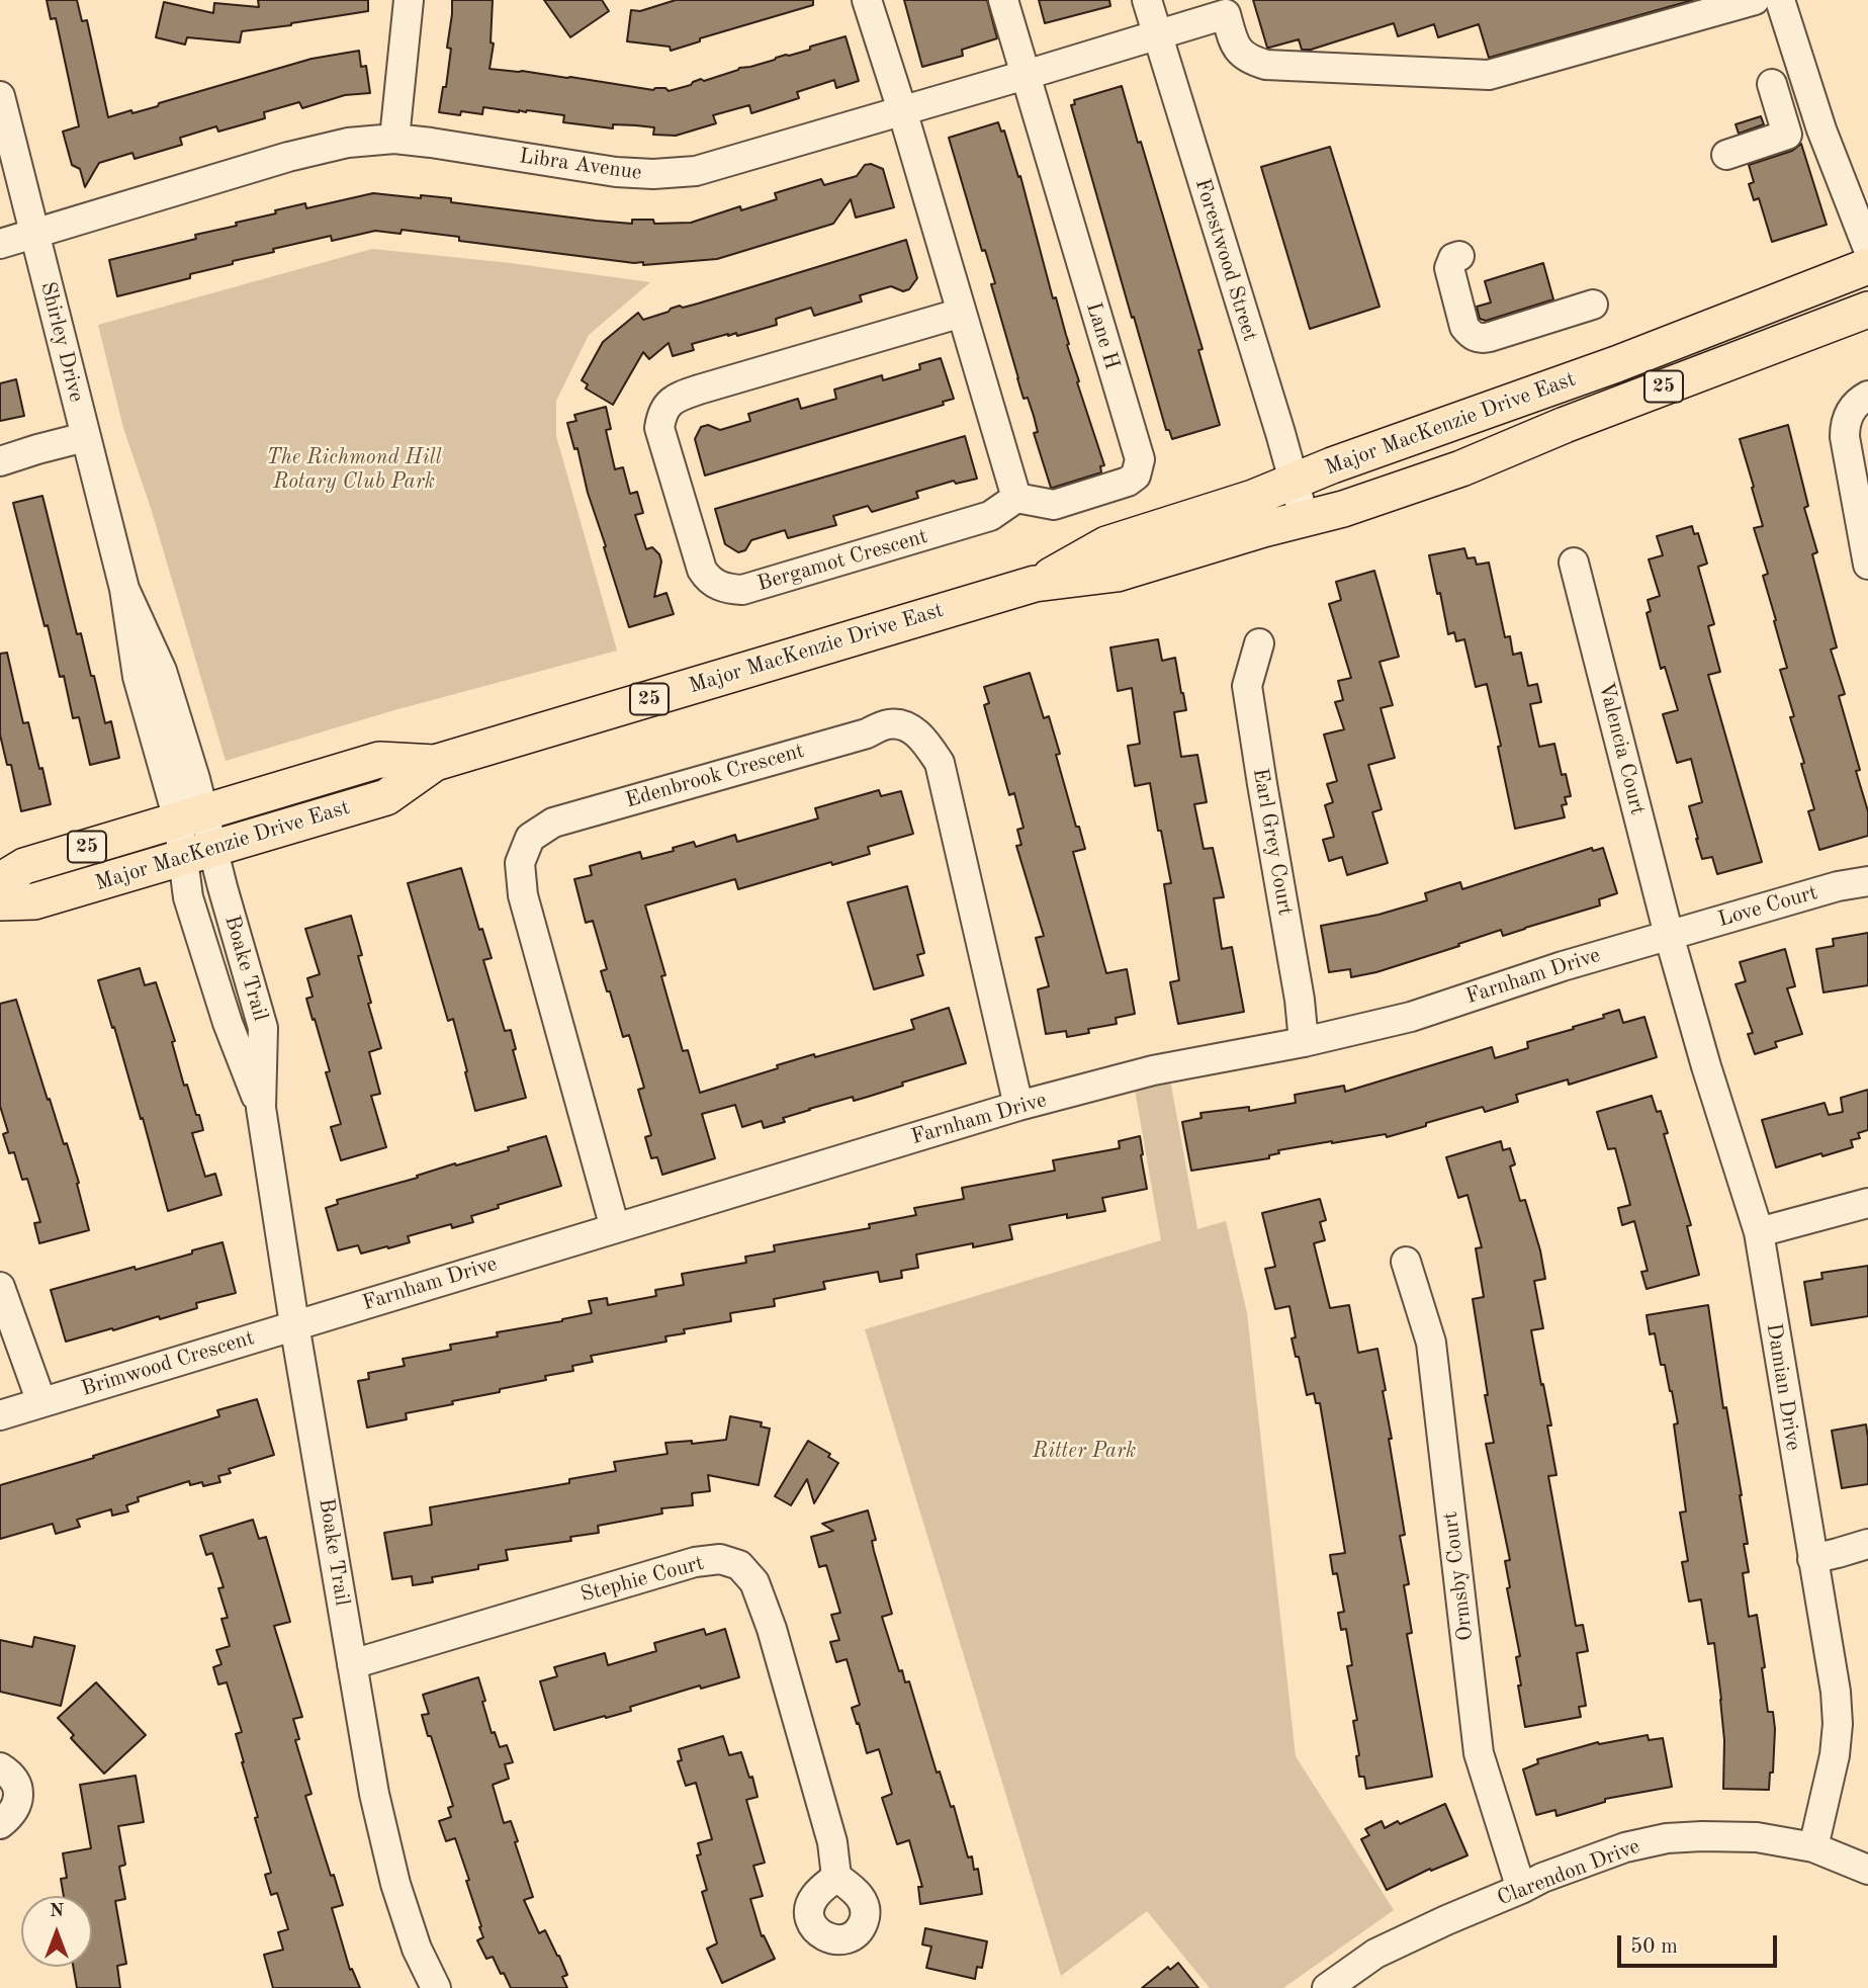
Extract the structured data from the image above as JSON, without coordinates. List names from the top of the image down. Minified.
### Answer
{"streets":{"main road":["25","Major MacKenzie Drive East"],"street":["Libra Avenue","Forestwood Street","Lane H","Shirley Drive","Bergamot Crescent","Valencia Court","Edenbrook Crescent","Earl Grey Court","Love Court","Boake Trail","Farnham Drive","Brimwood Crescent","Damian Drive","Ormsby Court","Stephie Court","Clarendon Drive"]},"crossings":[["Libra Avenue","Forestwood Street"],["Libra Avenue","Lane H"],["Libra Avenue","Shirley Drive"],["Forestwood Street","Major MacKenzie Drive East"],["Lane H","Bergamot Crescent"],["Shirley Drive","Major MacKenzie Drive East"],["Shirley Drive","Boake Trail"],["Major MacKenzie Drive East","Boake Trail"],["Valencia Court","Love Court"],["Valencia Court","Farnham Drive"],["Valencia Court","Damian Drive"],["Edenbrook Crescent","Farnham Drive"],["Earl Grey Court","Farnham Drive"],["Love Court","Farnham Drive"],["Love Court","Damian Drive"],["Boake Trail","Farnham Drive"],["Boake Trail","Brimwood Crescent"],["Boake Trail","Stephie Court"],["Farnham Drive","Brimwood Crescent"],["Farnham Drive","Damian Drive"],["Damian Drive","Clarendon Drive"],["Ormsby Court","Clarendon Drive"]],"parks":["The Richmond Hill Rotary Club Park","Ritter Park"],"scale_bar":"50 m","north":"top"}
